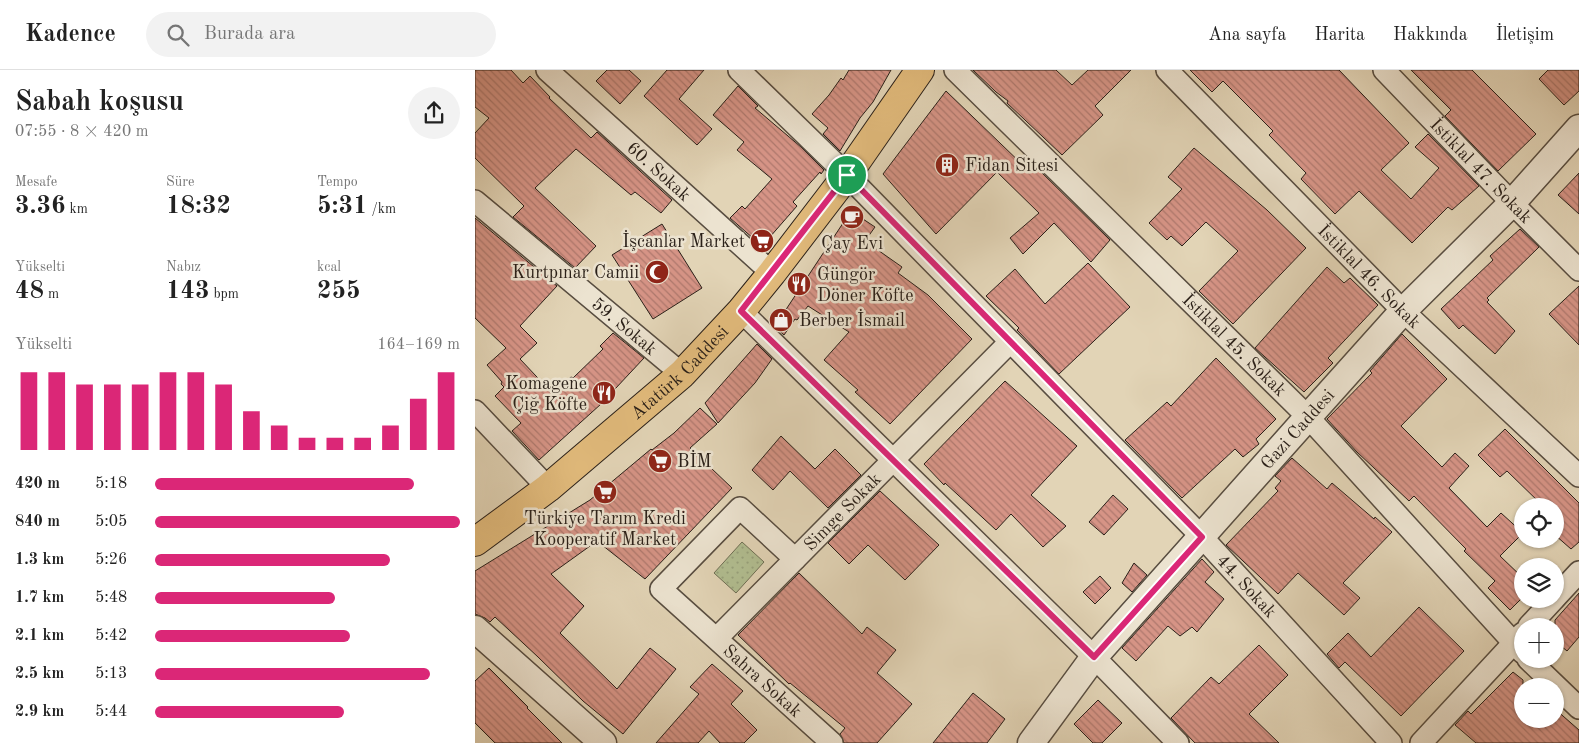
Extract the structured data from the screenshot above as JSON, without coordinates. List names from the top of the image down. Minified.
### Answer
{"streets":{"main road":["Atatürk Caddesi"],"street":["İstiklal 47. Sokak","60. Sokak","İstiklal 46. Sokak","59. Sokak","İstiklal 45. Sokak","Gazi Caddesi","Simge Sokak","44. Sokak","Sahra Sokak"]},"crossings":[["İstiklal 47. Sokak","Gazi Caddesi"],["60. Sokak","Atatürk Caddesi"],["İstiklal 46. Sokak","Gazi Caddesi"],["59. Sokak","Atatürk Caddesi"],["İstiklal 45. Sokak","Gazi Caddesi"],["Atatürk Caddesi","44. Sokak"],["Gazi Caddesi","44. Sokak"],["Simge Sokak","44. Sokak"],["Simge Sokak","Sahra Sokak"]],"places":{"building":["Fidan Sitesi"],"cafe":["Çay Evi"],"supermarket":["İşcanlar Market","BİM","Türkiye Tarım Kredi Kooperatif Market"],"mosque":["Kurtpınar Camii"],"restaurant":["Güngör Döner Köfte","Komagene Çiğ Köfte"],"shop":["Berber İsmail"]},"page":{"header":"Kadence","search":"Burada ara","nav":["Ana sayfa","Harita","Hakkında","İletişim"],"heading":["Sabah koşusu","07:55 · 8 × 420 m"],"stats":[["Mesafe","3.36 km"],["Süre","18:32"],["Tempo","5:31 /km"],["Yükselti","48 m"],["Nabız","143 bpm"],["kcal","255"]],"chart":["Yükselti","164–169 m"],"list":[{"name":"420 m","note":"5:18"},{"name":"840 m","note":"5:05"},{"name":"1.3 km","note":"5:26"},{"name":"1.7 km","note":"5:48"},{"name":"2.1 km","note":"5:42"},{"name":"2.5 km","note":"5:13"},{"name":"2.9 km","note":"5:44"}],"map_buttons":["+","−"]}}
